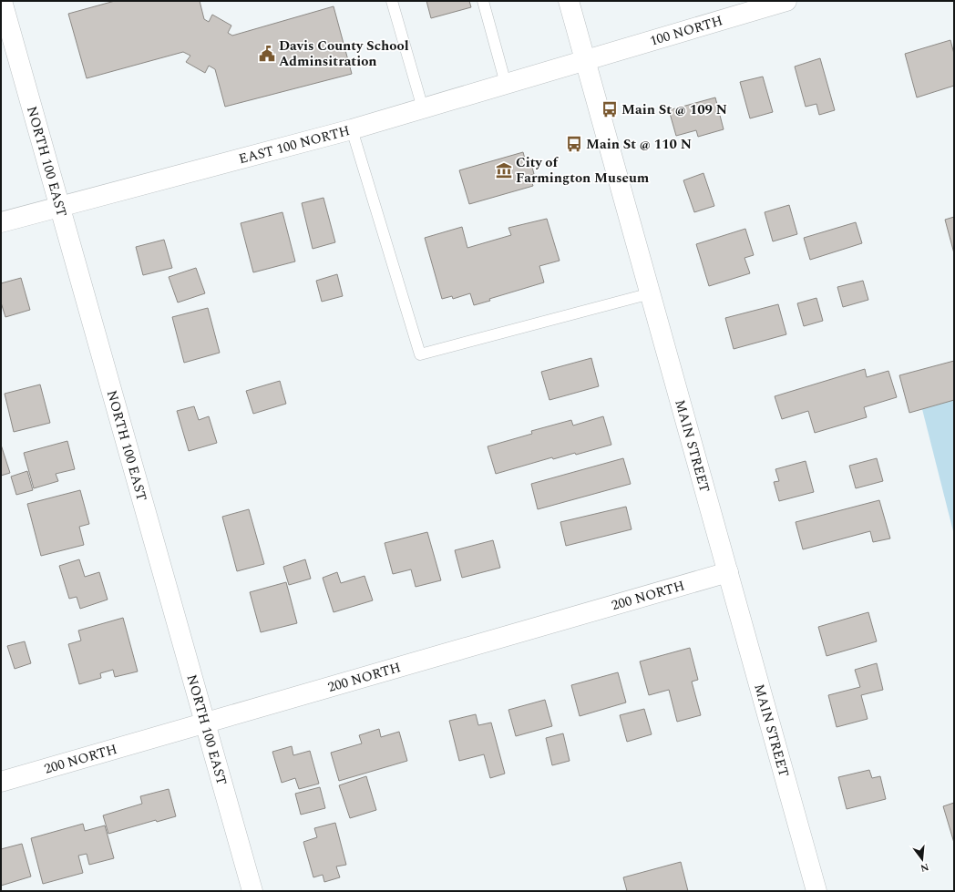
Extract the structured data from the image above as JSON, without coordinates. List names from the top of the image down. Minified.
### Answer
{"streets":{"street":["100 NORTH","EAST 100 NORTH","NORTH 100 EAST","MAIN STREET","200 NORTH"]},"crossings":[["100 NORTH","EAST 100 NORTH"],["100 NORTH","MAIN STREET"],["EAST 100 NORTH","NORTH 100 EAST"],["EAST 100 NORTH","MAIN STREET"],["NORTH 100 EAST","200 NORTH"],["MAIN STREET","200 NORTH"]],"places":{"public building":["Davis County School Adminsitration"],"bus stop":["Main St @ 109 N","Main St @ 110 N"],"museum":["City of Farmington Museum"]},"north":"bottom"}
